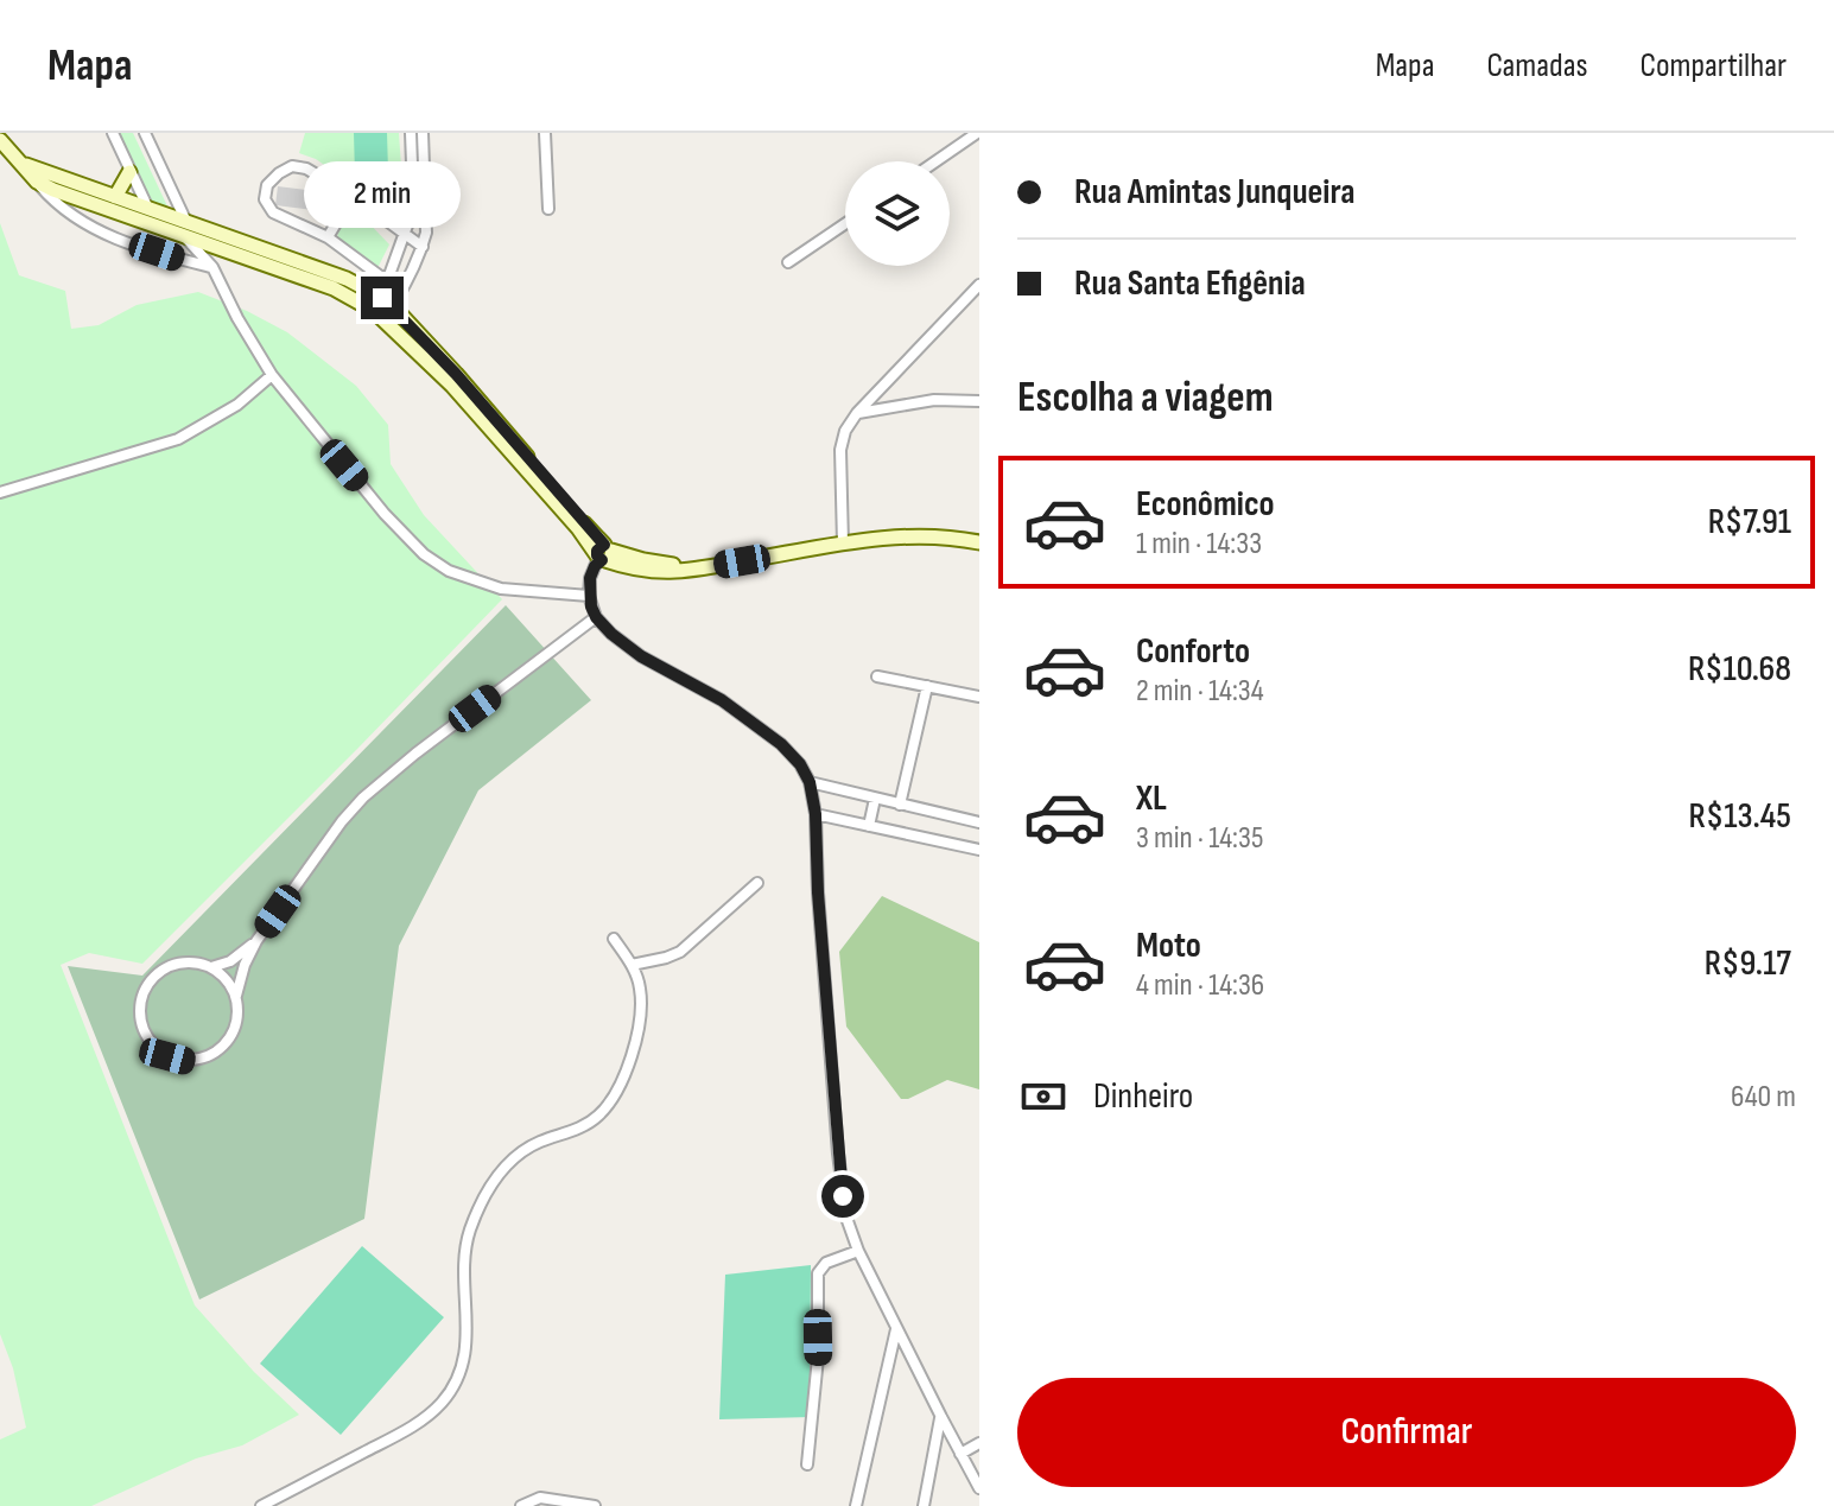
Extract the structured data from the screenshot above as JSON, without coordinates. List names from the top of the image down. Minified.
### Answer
{"page":{"header":"Mapa","nav":["Mapa","Camadas","Compartilhar"],"banner":["Rua Amintas Junqueira","Rua Santa Efigênia"],"bubble":"2 min","heading":"Escolha a viagem","list":[{"name":"Econômico","note":"1 min · 14:33","value":"R$7.91"},{"name":"Conforto","note":"2 min · 14:34","value":"R$10.68"},{"name":"XL","note":"3 min · 14:35","value":"R$13.45"},{"name":"Moto","note":"4 min · 14:36","value":"R$9.17"}],"pay":["Dinheiro","640 m"],"buttons":"Confirmar"}}
